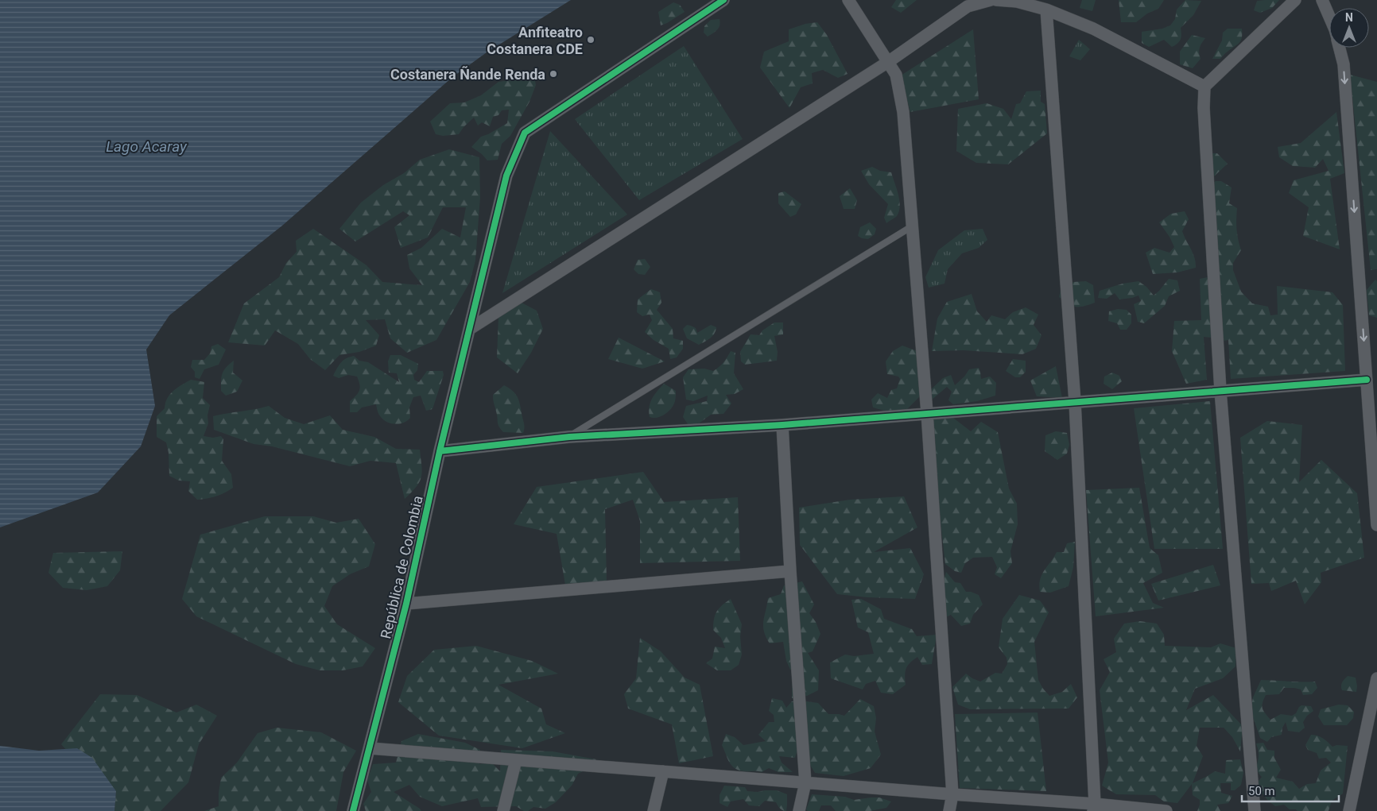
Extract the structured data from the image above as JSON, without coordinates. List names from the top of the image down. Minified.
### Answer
{"streets":{"street":["República de Colombia"]},"water":["Lago Acaray"],"places":["Anfiteatro Costanera CDE","Costanera Ñande Renda"],"scale_bar":"50 m","north":"top"}
